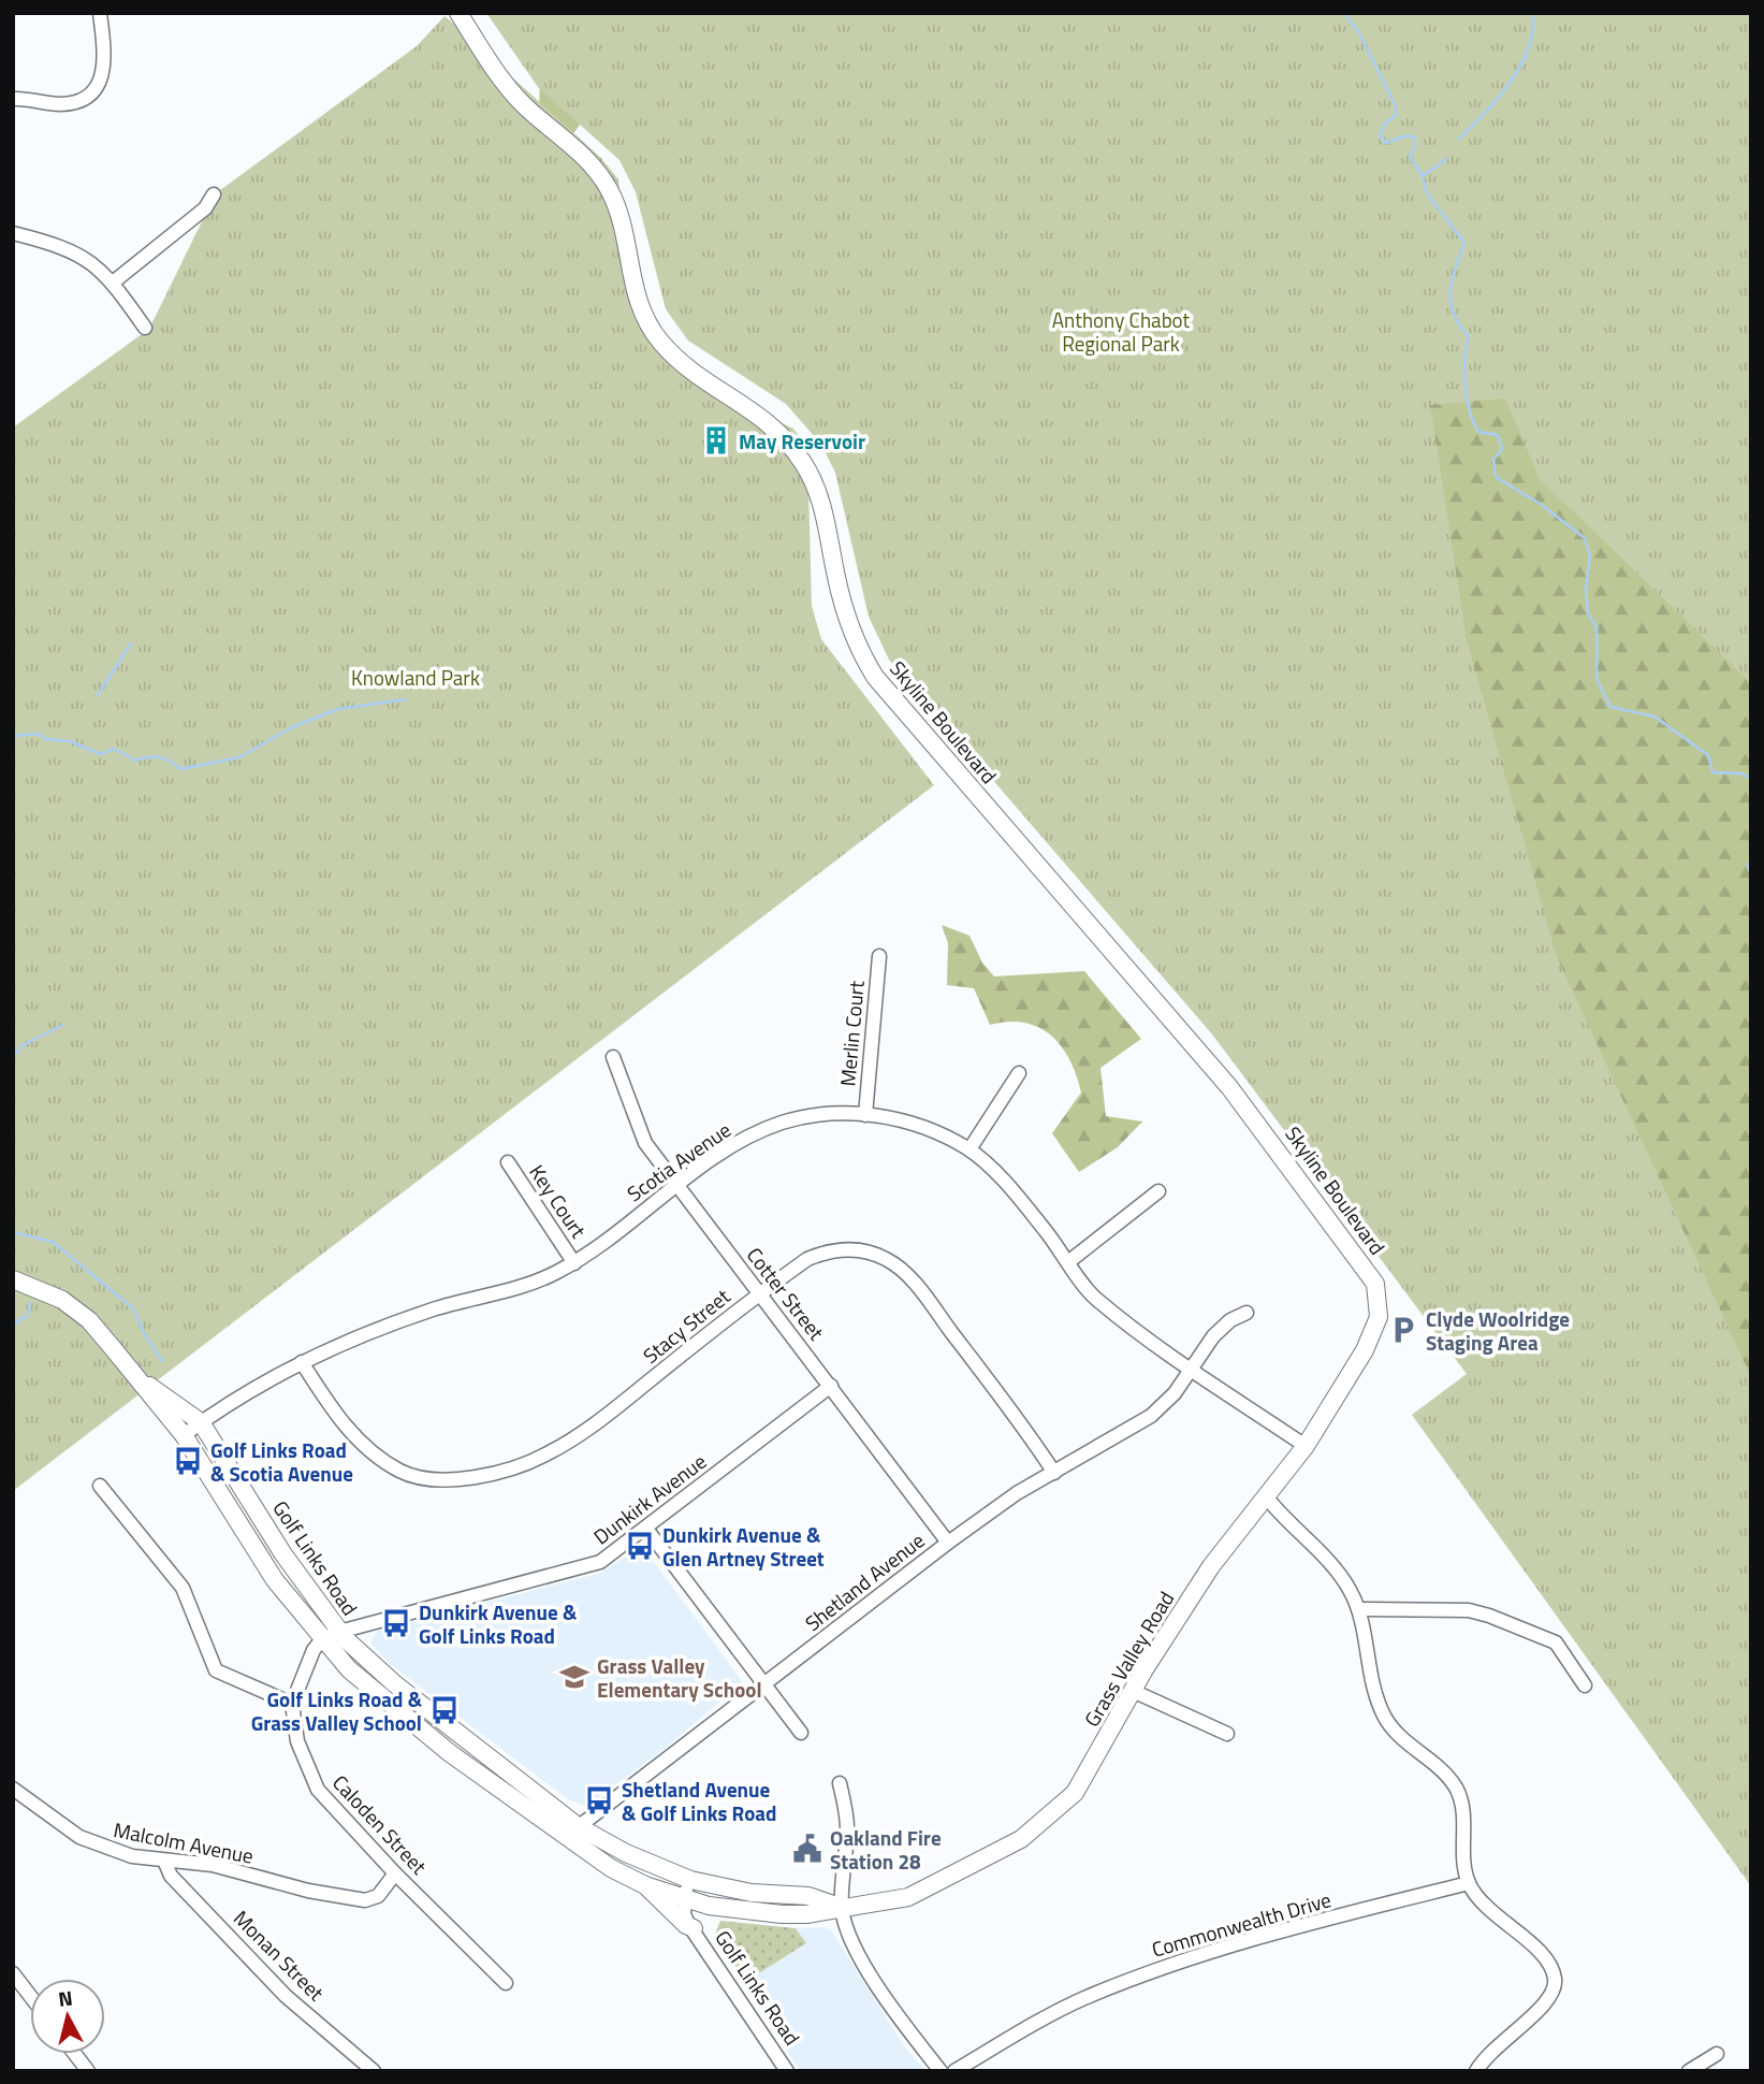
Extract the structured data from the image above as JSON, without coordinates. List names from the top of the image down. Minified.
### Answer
{"streets":{"main road":["Skyline Boulevard","Golf Links Road","Grass Valley Road"],"street":["Merlin Court","Scotia Avenue","Key Court","Cotter Street","Stacy Street","Dunkirk Avenue","Shetland Avenue","Caloden Street","Malcolm Avenue","Commonwealth Drive","Monan Street"]},"crossings":[["Skyline Boulevard","Grass Valley Road"],["Merlin Court","Scotia Avenue"],["Scotia Avenue","Key Court"],["Scotia Avenue","Cotter Street"],["Scotia Avenue","Stacy Street"],["Scotia Avenue","Golf Links Road"],["Scotia Avenue","Shetland Avenue"],["Scotia Avenue","Grass Valley Road"],["Cotter Street","Stacy Street"],["Cotter Street","Dunkirk Avenue"],["Cotter Street","Shetland Avenue"],["Stacy Street","Shetland Avenue"],["Dunkirk Avenue","Golf Links Road"],["Golf Links Road","Shetland Avenue"],["Golf Links Road","Grass Valley Road"],["Golf Links Road","Caloden Street"],["Caloden Street","Malcolm Avenue"],["Malcolm Avenue","Monan Street"]],"parks":["Anthony Chabot Regional Park","Knowland Park"],"places":{"building":["May Reservoir"],"parking":["Clyde Woolridge Staging Area"],"bus stop":["Golf Links Road & Scotia Avenue","Dunkirk Avenue & Glen Artney Street","Dunkirk Avenue & Golf Links Road","Golf Links Road & Grass Valley School","Shetland Avenue & Golf Links Road"],"school or university":["Grass Valley Elementary School"],"public building":["Oakland Fire Station 28"]},"north":"top"}
